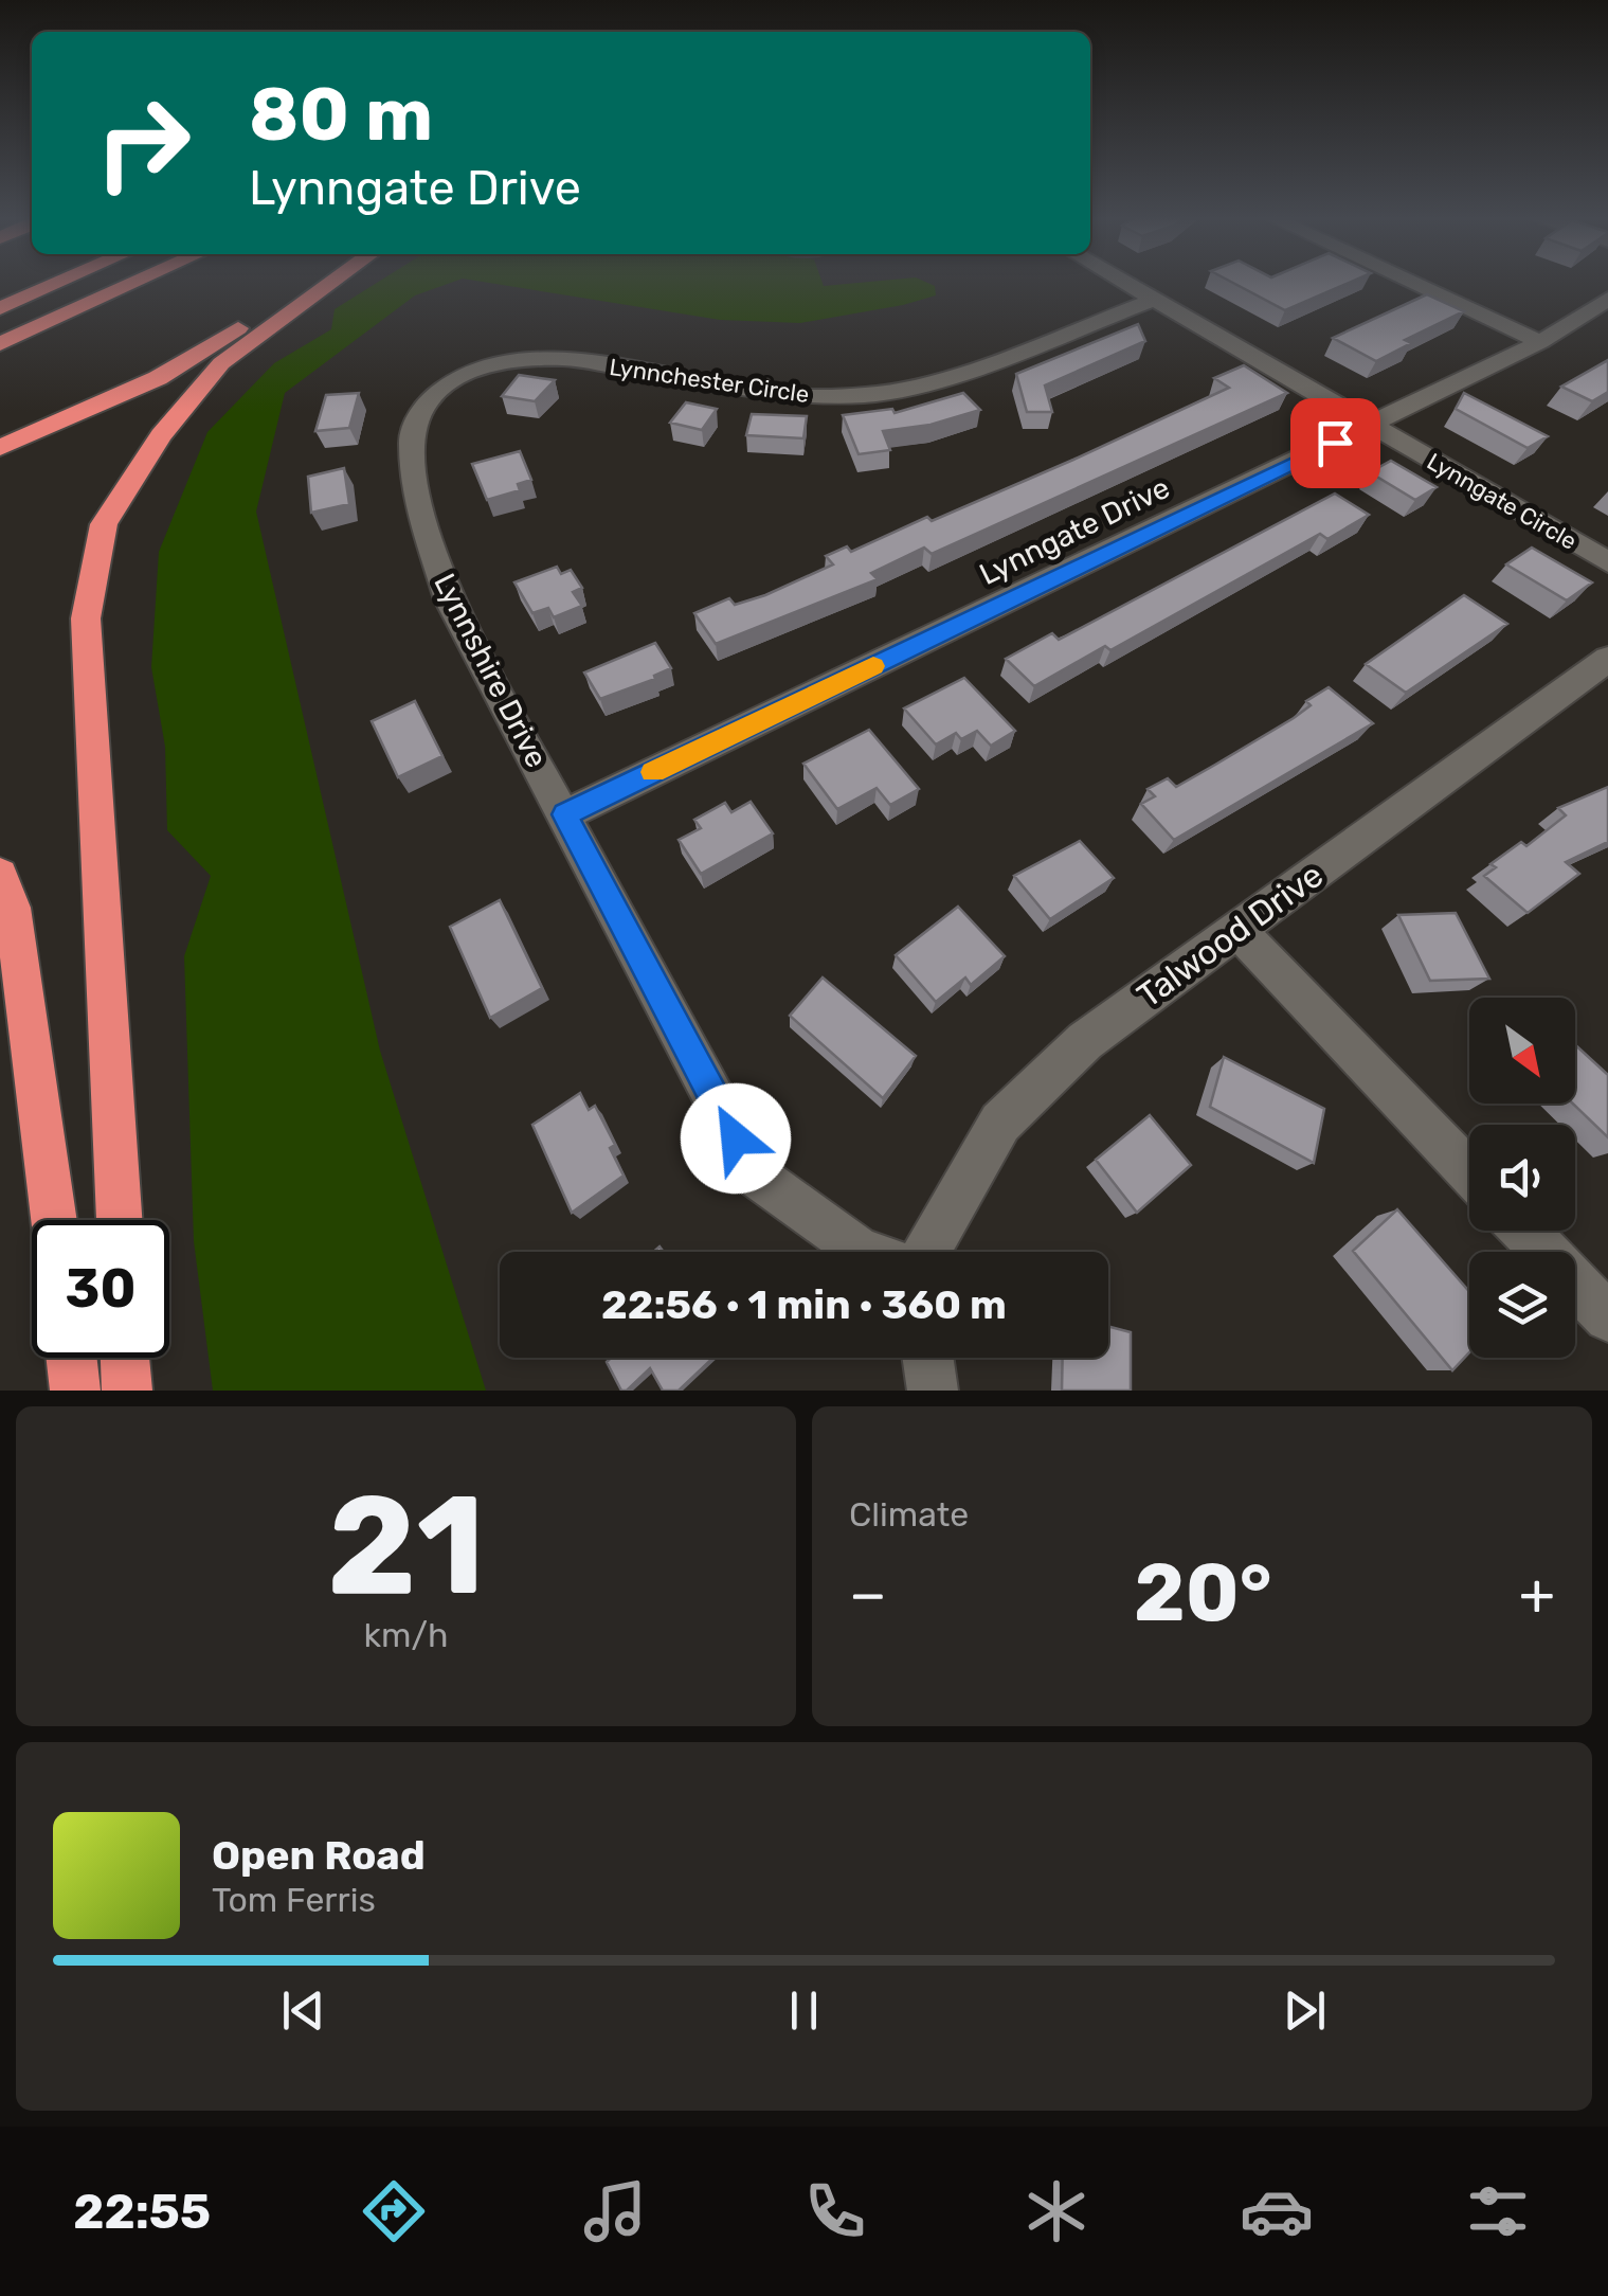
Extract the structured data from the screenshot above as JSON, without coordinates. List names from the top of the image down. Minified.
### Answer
{"streets":{"street":["Lynnchester Circle","Lynngate Circle","Lynngate Drive","Lynnshire Drive","Talwood Drive"]},"crossings":[["Lynnchester Circle","Lynngate Circle"],["Lynnchester Circle","Lynnshire Drive"],["Lynngate Circle","Lynngate Drive"],["Lynngate Drive","Lynnshire Drive"]],"north":"bottom right","page":{"turn":["80 m","Lynngate Drive"],"limit":"30","trip":"22:56 · 1 min · 360 m","tile":[["21","km/h"],"Climate"],"heat":["−","20°","+"],"song":["Open Road","Tom Ferris"],"tabs":"22:55"}}
